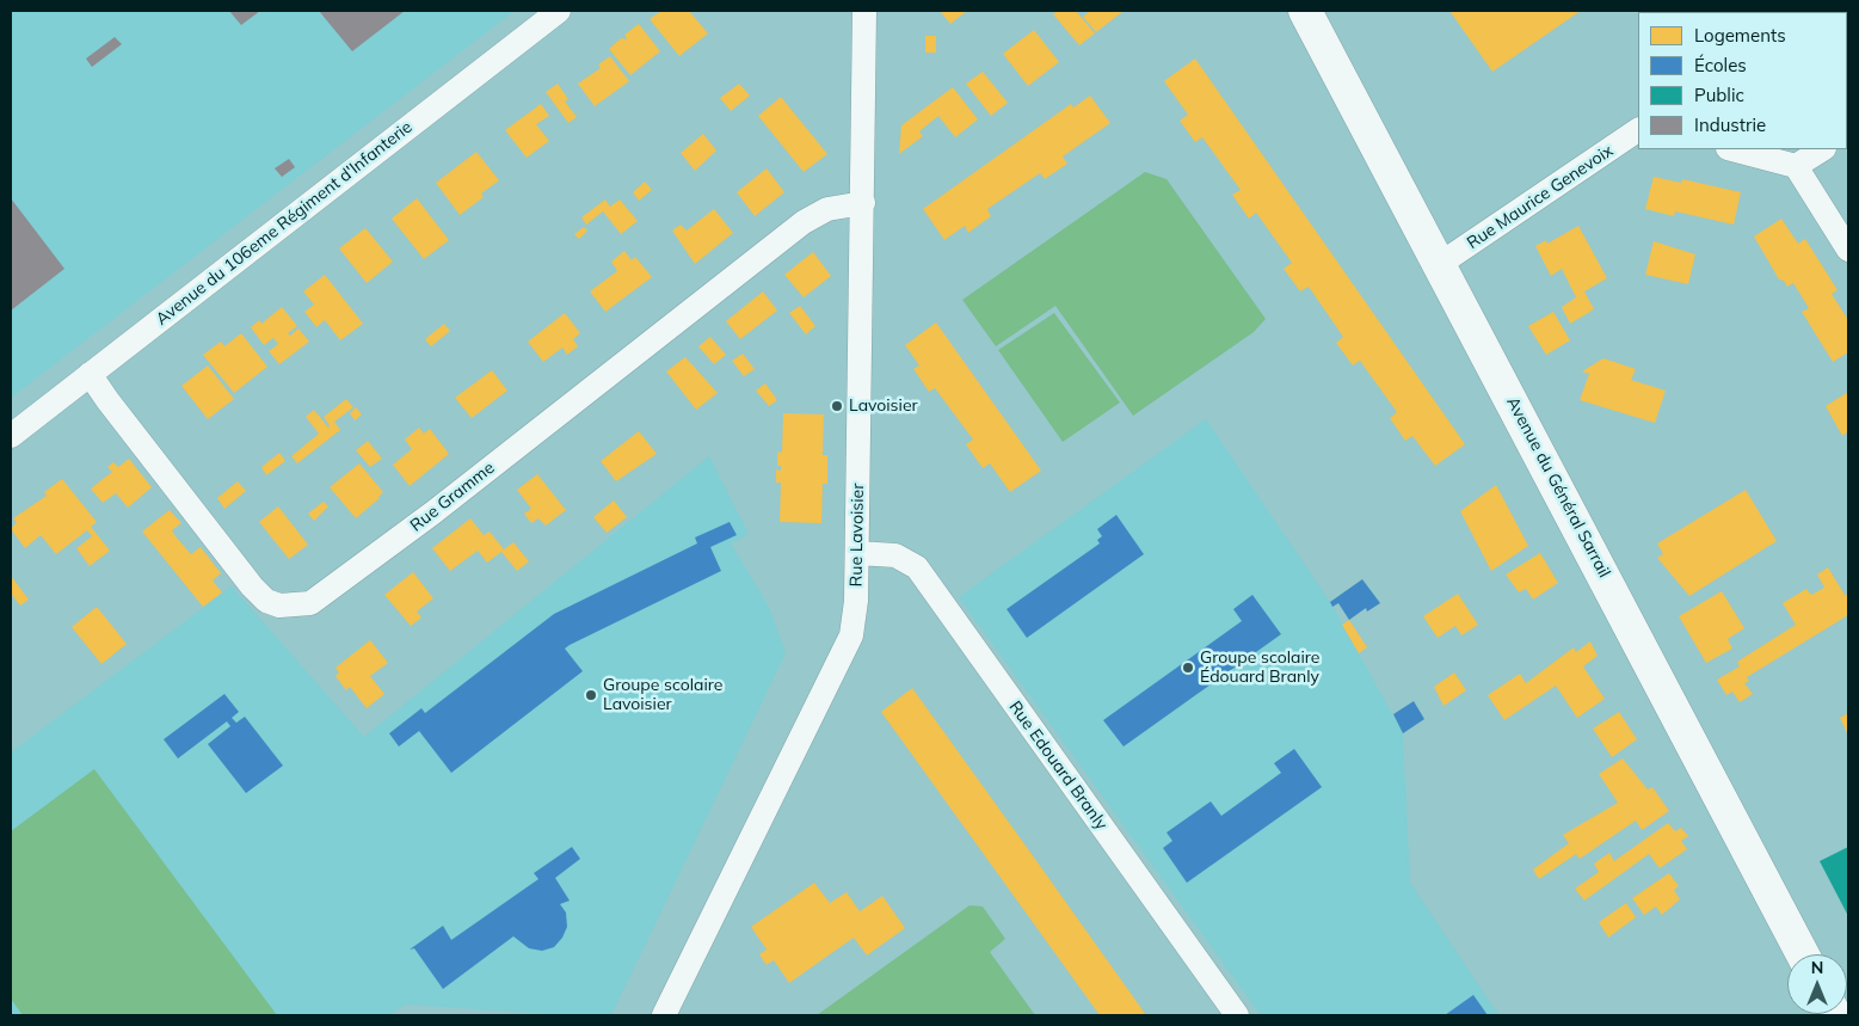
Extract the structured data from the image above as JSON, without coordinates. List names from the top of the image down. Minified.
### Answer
{"streets":{"main road":["Avenue du Général Sarrail"],"street":["Rue Maurice Genevoix","Avenue du 106eme Régiment d'Infanterie","Rue Gramme","Rue Lavoisier","Rue Edouard Branly"]},"crossings":[["Rue Maurice Genevoix","Avenue du Général Sarrail"],["Avenue du 106eme Régiment d'Infanterie","Rue Gramme"],["Rue Gramme","Rue Lavoisier"],["Rue Lavoisier","Rue Edouard Branly"]],"places":["Lavoisier","Groupe scolaire Édouard Branly","Groupe scolaire Lavoisier"],"legend":["Logements","Écoles","Public","Industrie"],"north":"top"}
